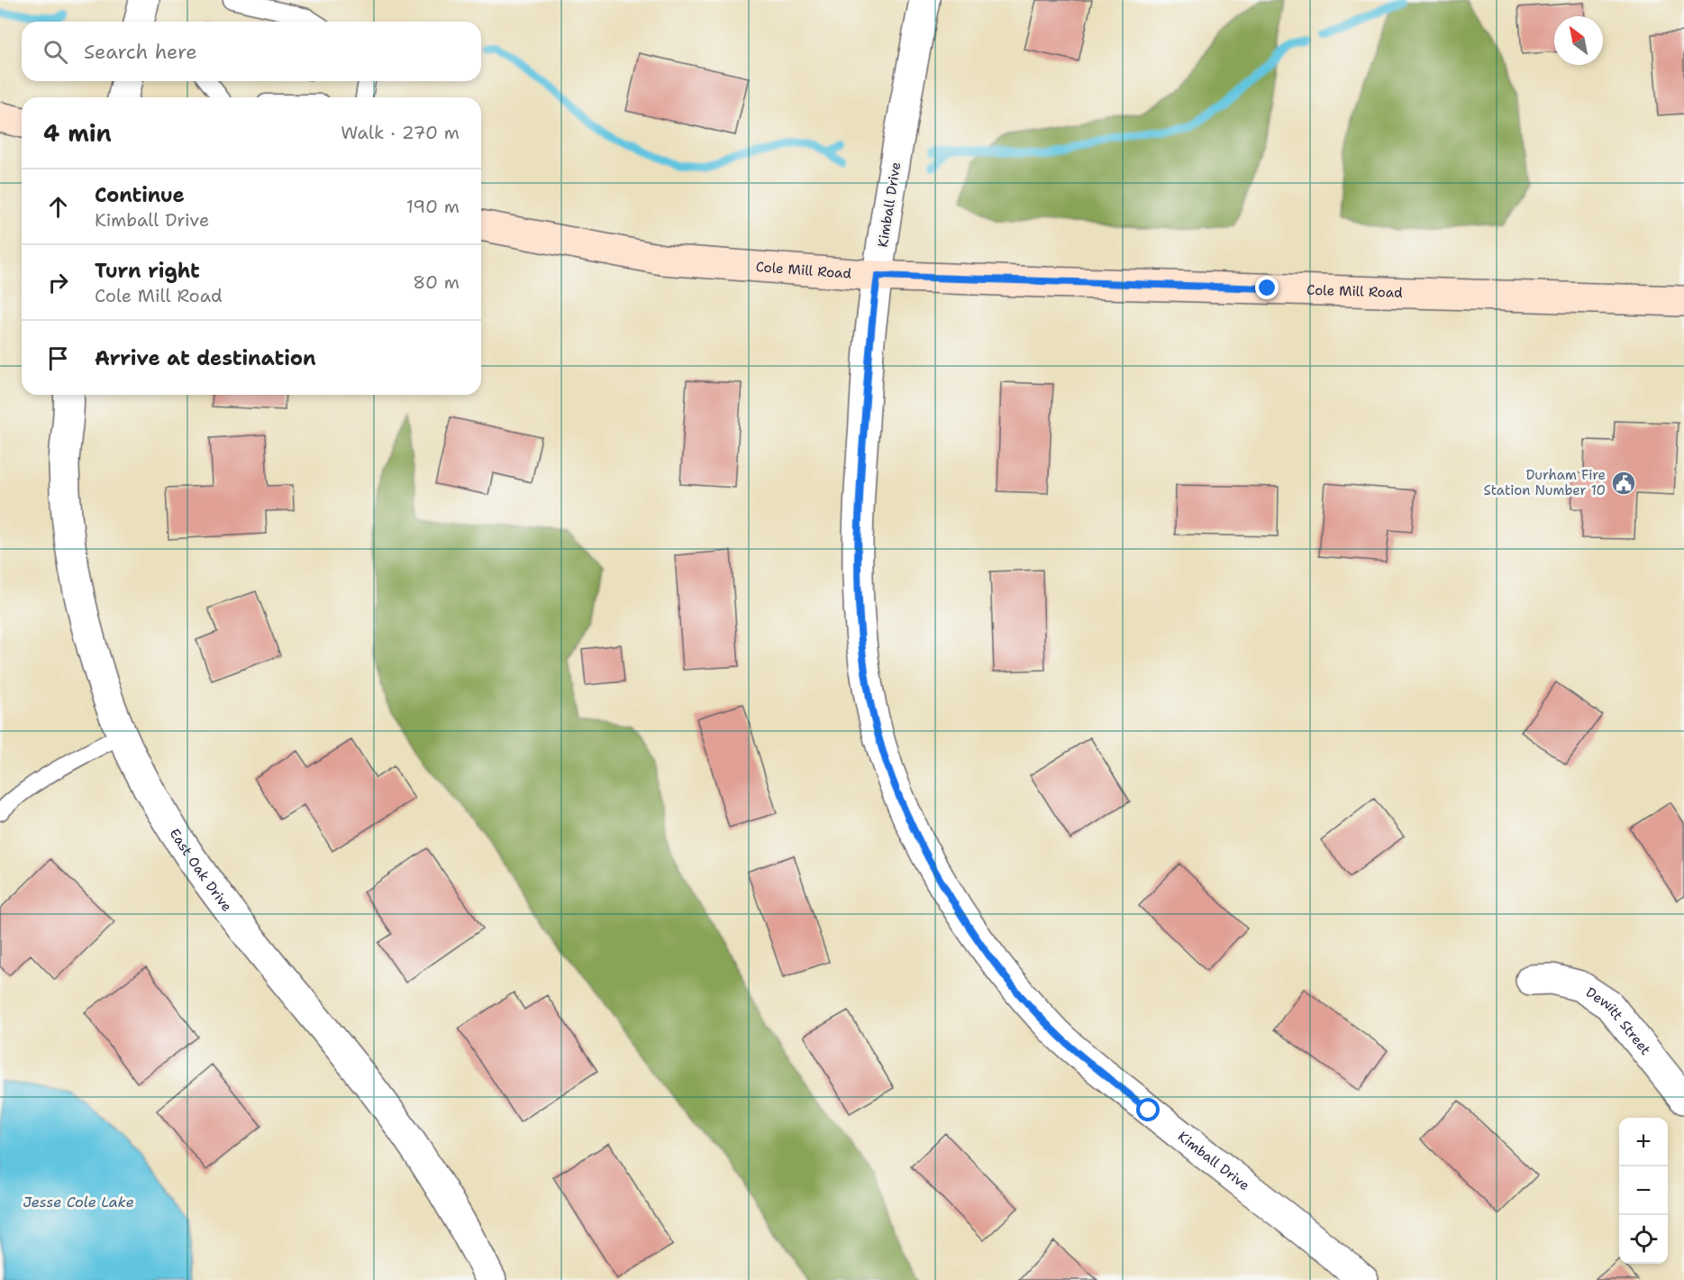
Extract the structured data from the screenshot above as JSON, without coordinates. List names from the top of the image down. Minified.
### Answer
{"streets":{"street":["Kimball Drive","Cole Mill Road","East Oak Drive","Dewitt Street"]},"crossings":[["Kimball Drive","Cole Mill Road"]],"water":["Jesse Cole Lake"],"places":{"public building":["Durham Fire Station Number 10"]},"north":"top left","page":{"search":"Search here","heading":["4 min","Walk · 270 m"],"list":[["Continue","Kimball Drive","190 m"],["Turn right","Cole Mill Road","80 m"],"Arrive at destination"],"map_buttons":["+","−"]}}
